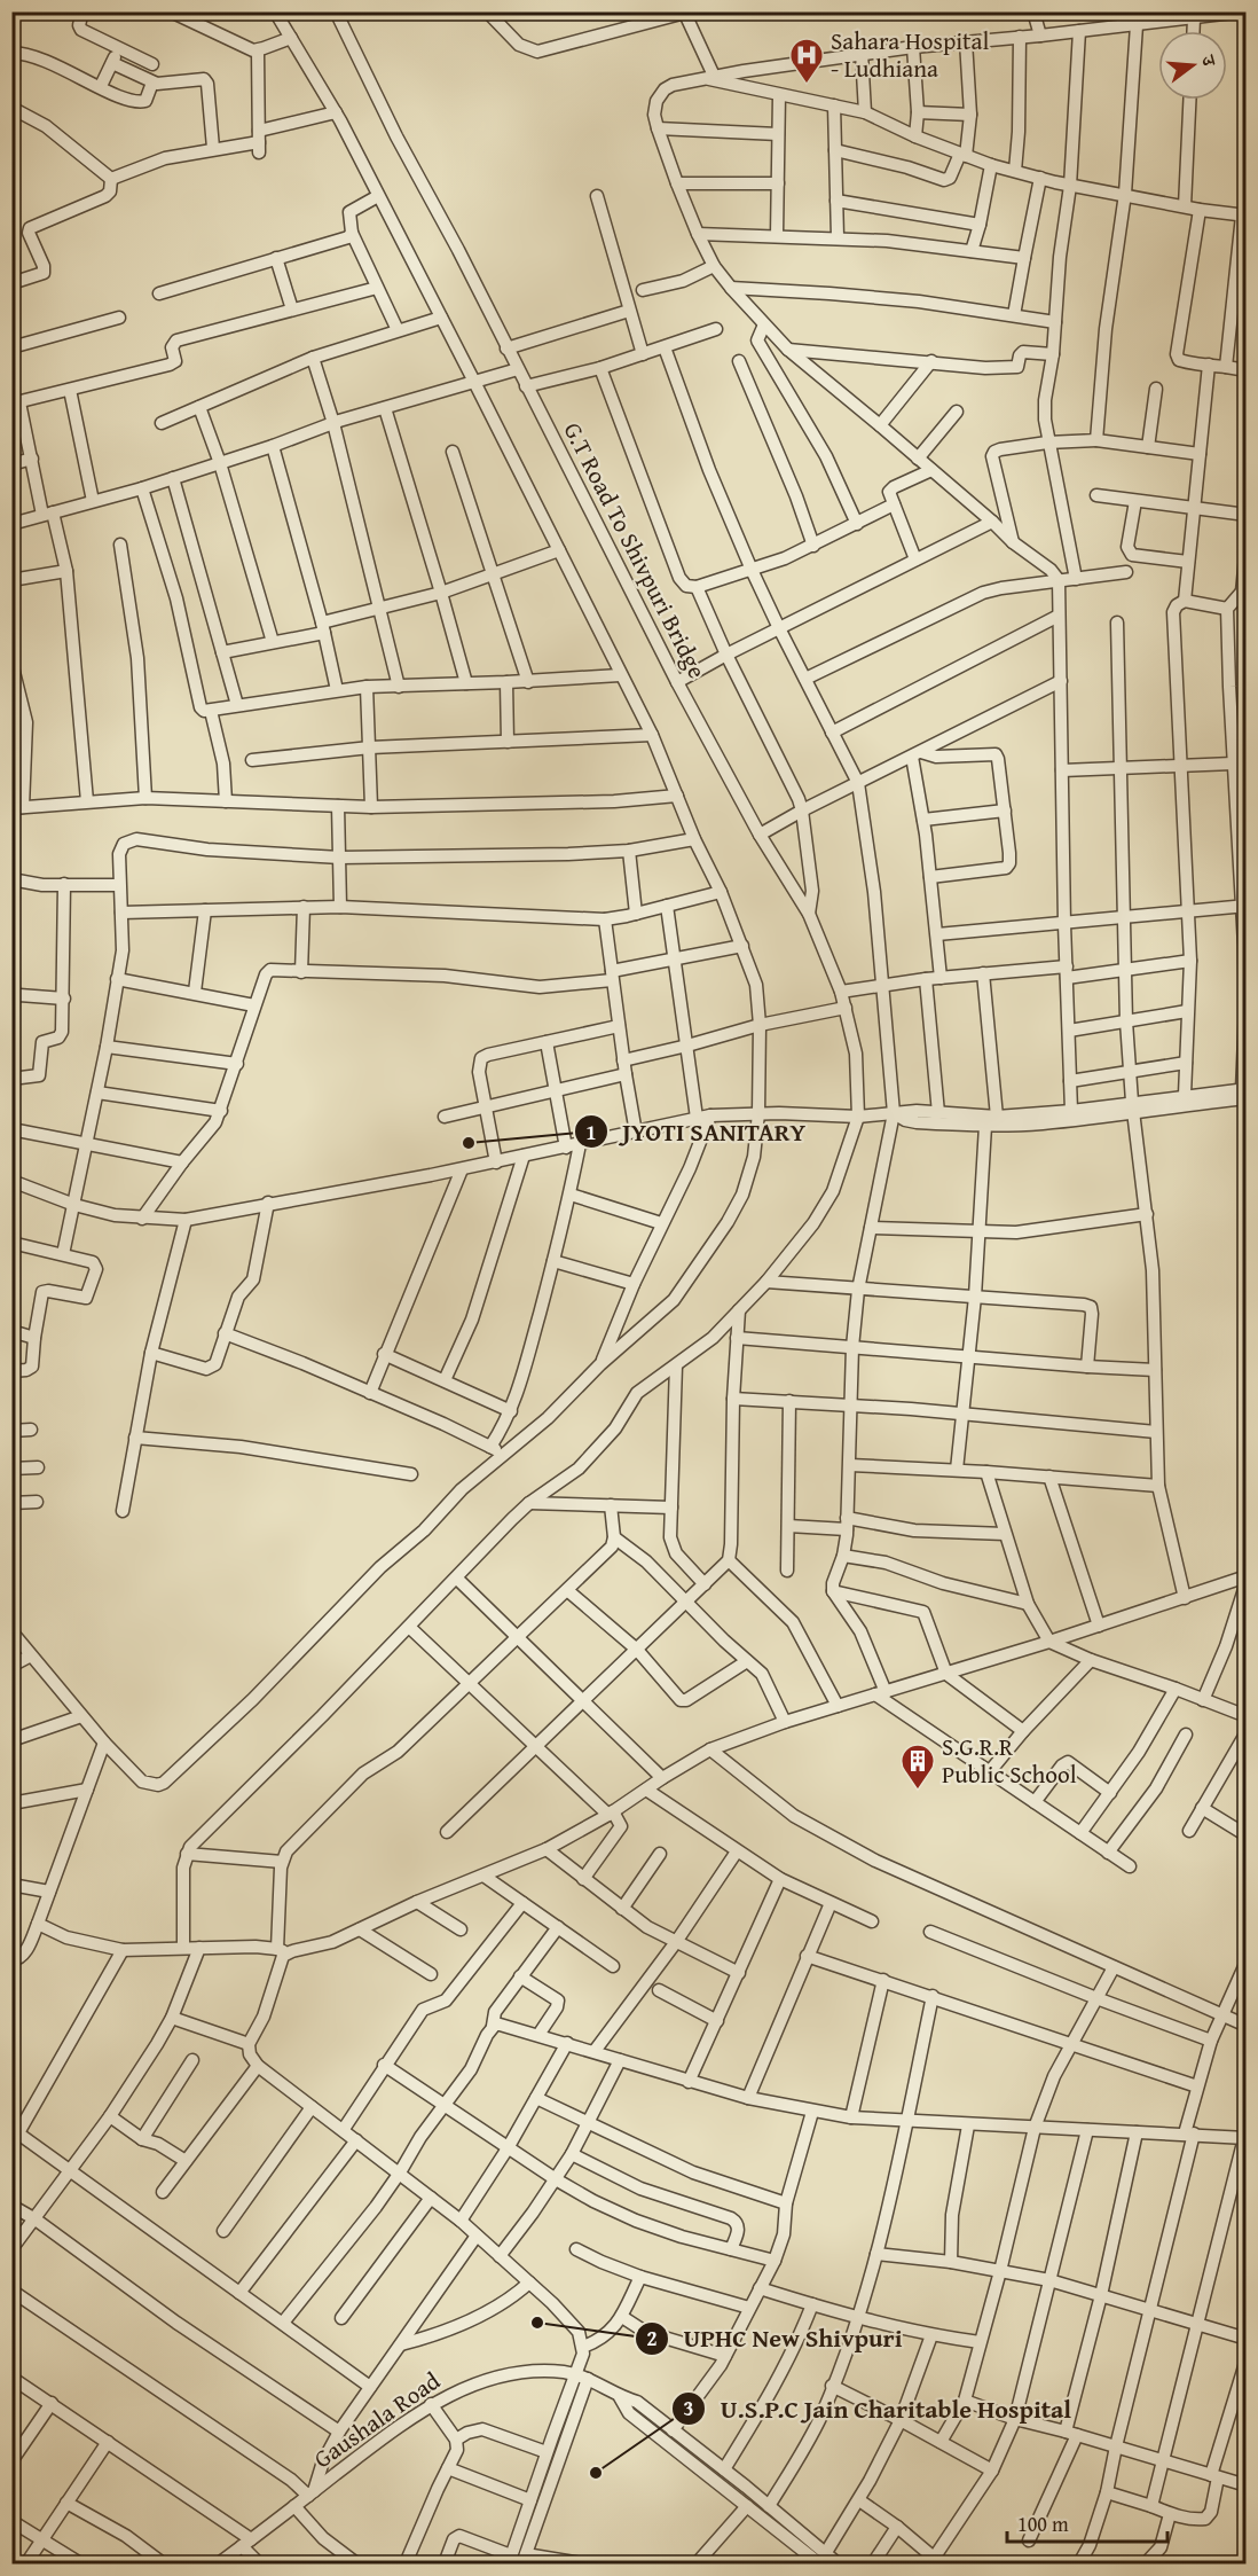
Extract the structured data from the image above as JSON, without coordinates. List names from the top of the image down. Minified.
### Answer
{"streets":{"street":["G.T Road To Shivpuri Bridge","Gaushala Road"]},"places":{"hospital":["Sahara Hospital - Ludhiana"],"other":["JYOTI SANITARY","UPHC New Shivpuri","U.S.P.C Jain Charitable Hospital"],"building":["S.G.R.R Public School"]},"scale_bar":"100 m","north":"right"}
